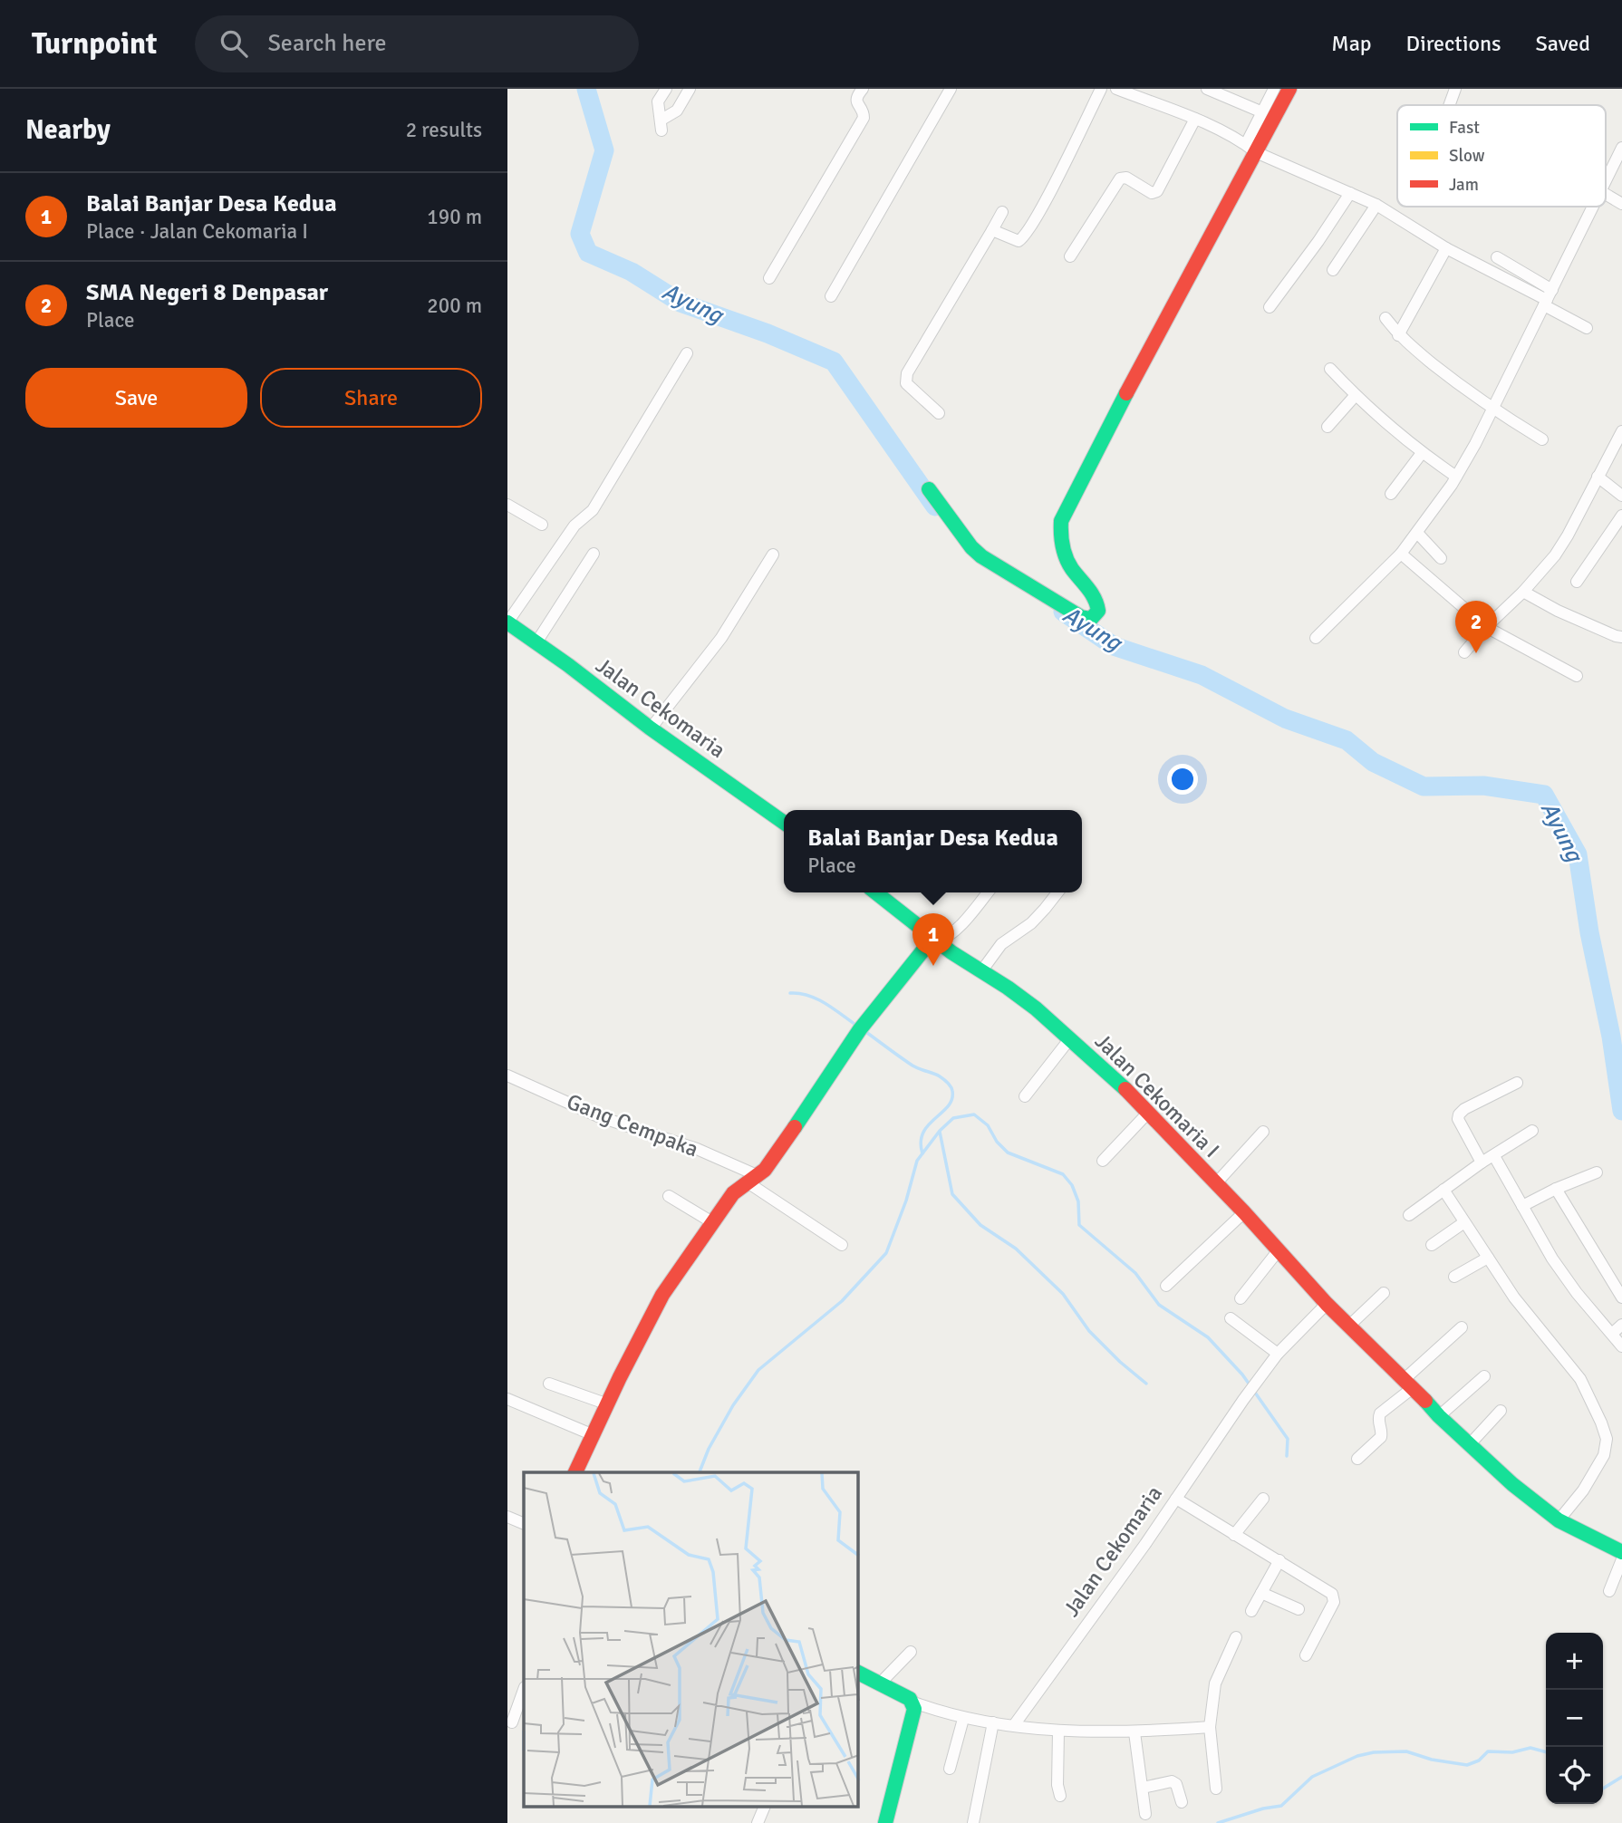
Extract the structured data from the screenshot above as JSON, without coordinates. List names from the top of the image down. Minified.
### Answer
{"streets":{"street":["Jalan Cekomaria","Jalan Cekomaria I","Gang Cempaka"]},"crossings":[["Jalan Cekomaria","Jalan Cekomaria I"]],"water":["Ayung"],"legend":["Fast","Slow","Jam"],"page":{"header":"Turnpoint","search":"Search here","nav":["Map","Directions","Saved"],"heading":["Nearby","2 results"],"list":[{"mark":"1","name":"Balai Banjar Desa Kedua","note":"Place · Jalan Cekomaria I","value":"190 m"},{"mark":"2","name":"SMA Negeri 8 Denpasar","note":"Place","value":"200 m"}],"buttons":["Save","Share"],"pins":["2","1"],"popup":["Balai Banjar Desa Kedua","Place"],"map_buttons":["+","−"]}}
